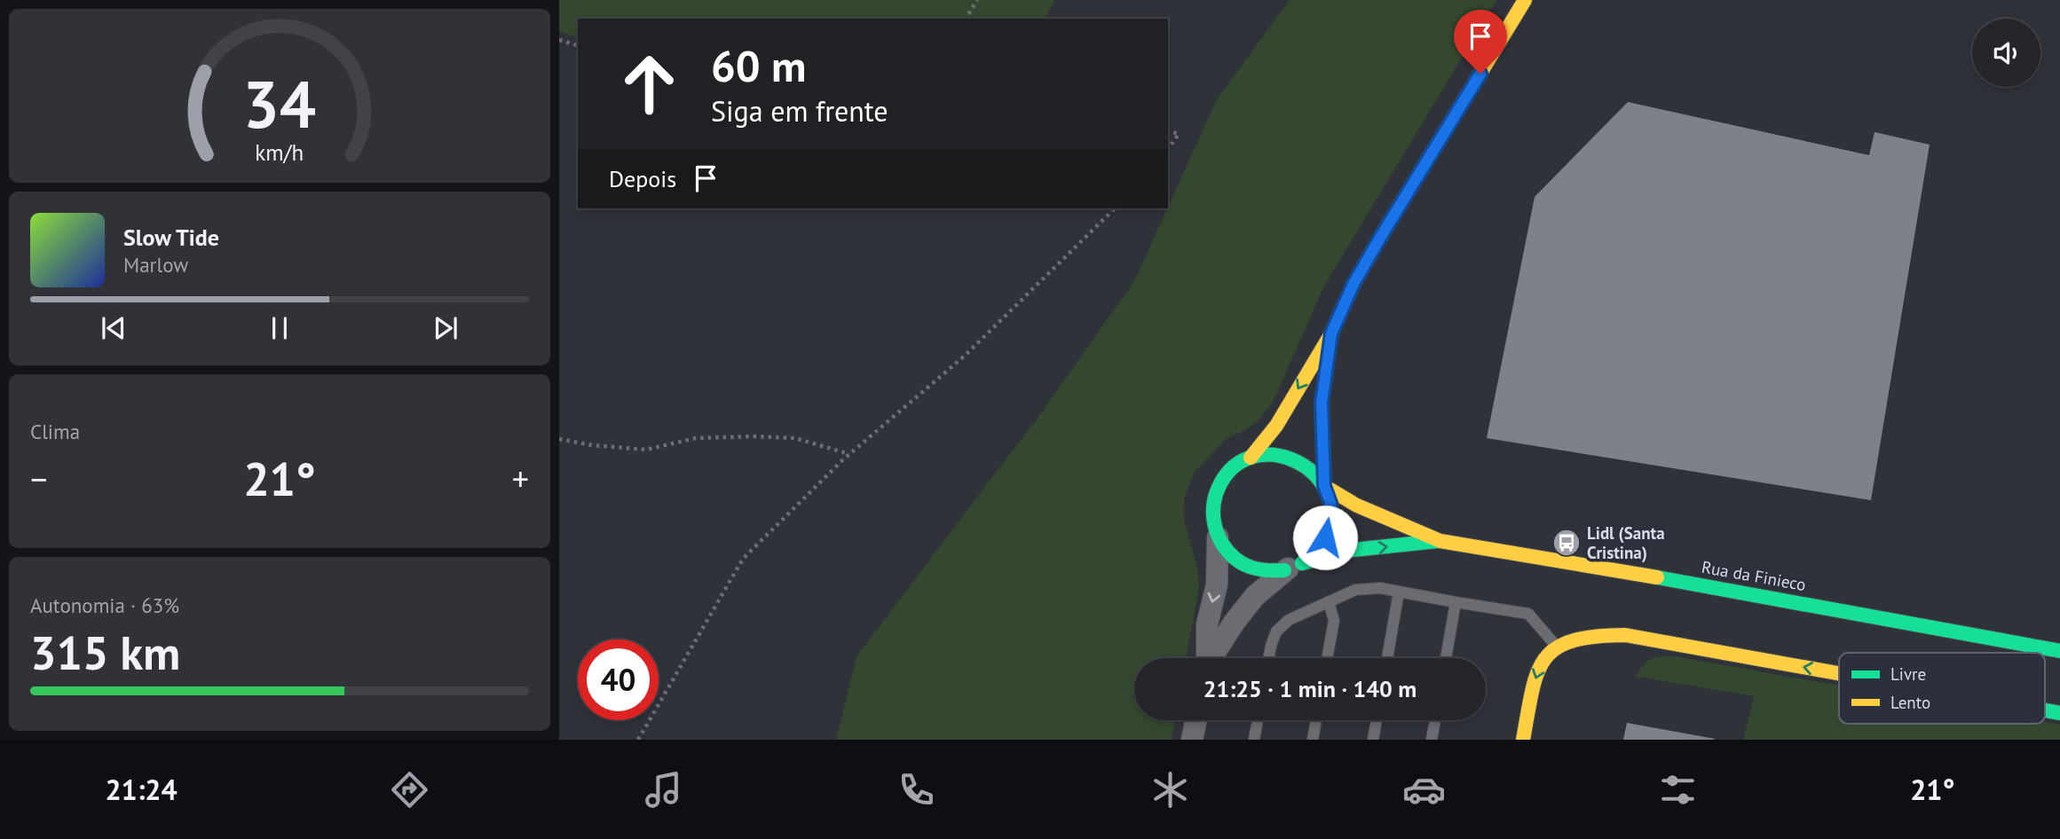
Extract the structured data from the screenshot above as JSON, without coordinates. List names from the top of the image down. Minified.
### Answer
{"streets":{"street":["Rua da Finieco"]},"places":{"bus stop":["Lidl (Santa Cristina)"]},"legend":["Livre","Lento"],"page":{"turn":["60 m","Siga em frente"],"then":"Depois","song":["Slow Tide","Marlow"],"tile":["Clima",["Autonomia · 63%","315 km"]],"heat":["−","21°","+"],"limit":"40","trip":"21:25 · 1 min · 140 m","tabs":["21:24","21°"],"gauge":["34","km/h"]}}
